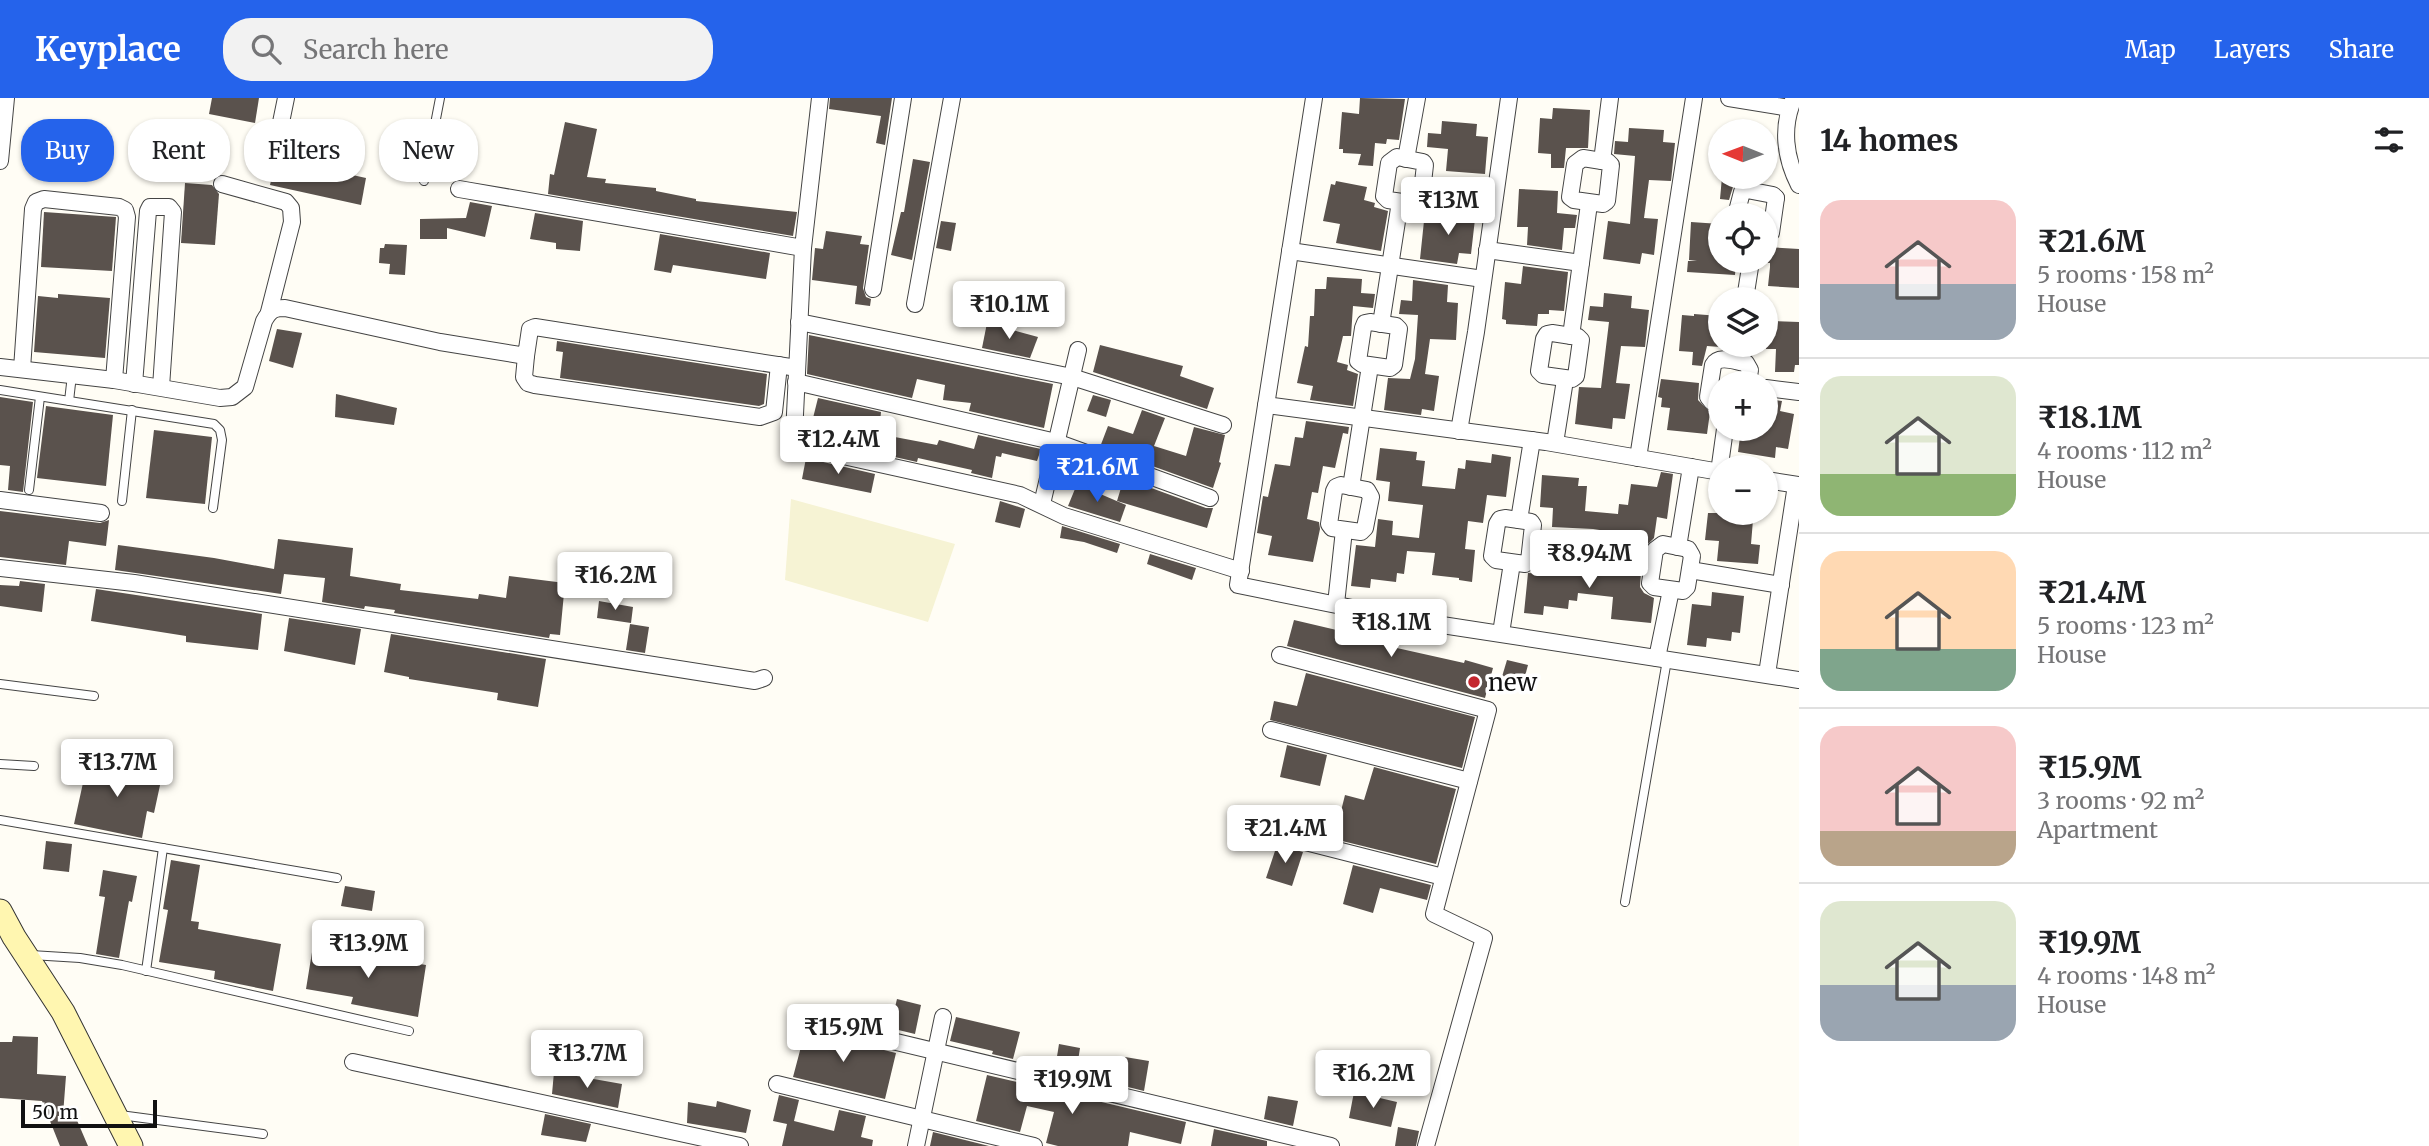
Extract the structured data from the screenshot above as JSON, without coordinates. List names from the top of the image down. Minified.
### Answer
{"places":["new"],"scale_bar":"50 m","north":"left","page":{"header":"Keyplace","search":"Search here","nav":["Map","Layers","Share"],"heading":"14 homes","map_buttons":["+","−"],"chip":["Buy","Rent","Filters","New"],"price":["₹13M","₹10.1M","₹12.4M","₹21.6M","₹8.94M","₹16.2M","₹18.1M","₹13.7M","₹21.4M","₹13.9M","₹15.9M","₹13.7M","₹16.2M","₹19.9M"],"list":[{"name":"₹21.6M","note":"5 rooms · 158 m² · House"},{"name":"₹18.1M","note":"4 rooms · 112 m² · House"},{"name":"₹21.4M","note":"5 rooms · 123 m² · House"},{"name":"₹15.9M","note":"3 rooms · 92 m² · Apartment"},{"name":"₹19.9M","note":"4 rooms · 148 m² · House"}],"scale":"50 m"}}
